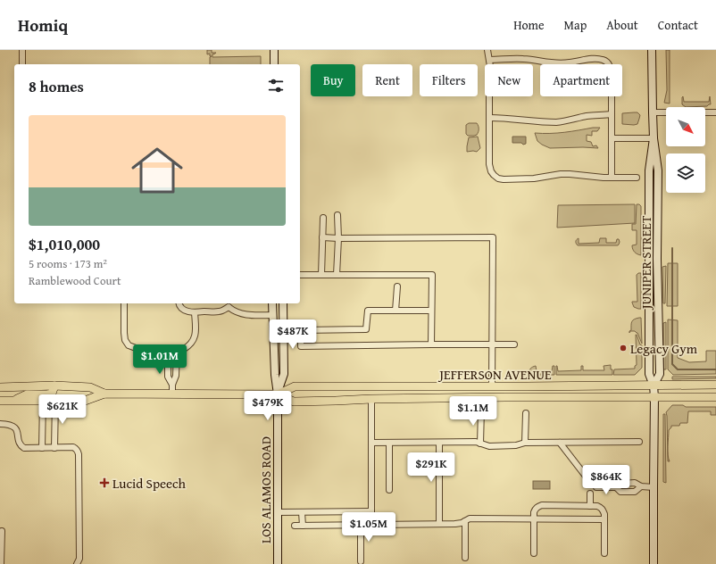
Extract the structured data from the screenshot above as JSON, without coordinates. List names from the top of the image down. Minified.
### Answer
{"streets":{"main road":["JEFFERSON AVENUE"],"street":["JUNIPER STREET","LOS ALAMOS ROAD"]},"crossings":[["JUNIPER STREET","JEFFERSON AVENUE"],["JEFFERSON AVENUE","LOS ALAMOS ROAD"]],"places":{"other":["Legacy Gym"],"health":["Lucid Speech"]},"north":"bottom right","page":{"header":"Homiq","nav":["Home","Map","About","Contact"],"chip":["Buy","Rent","Filters","New","Apartment"],"heading":"8 homes","list":[{"name":"$1,010,000","note":"5 rooms · 173 m² · Ramblewood Court"}],"price":["$487K","$1.01M","$479K","$621K","$1.1M","$291K","$864K","$1.05M"]}}
